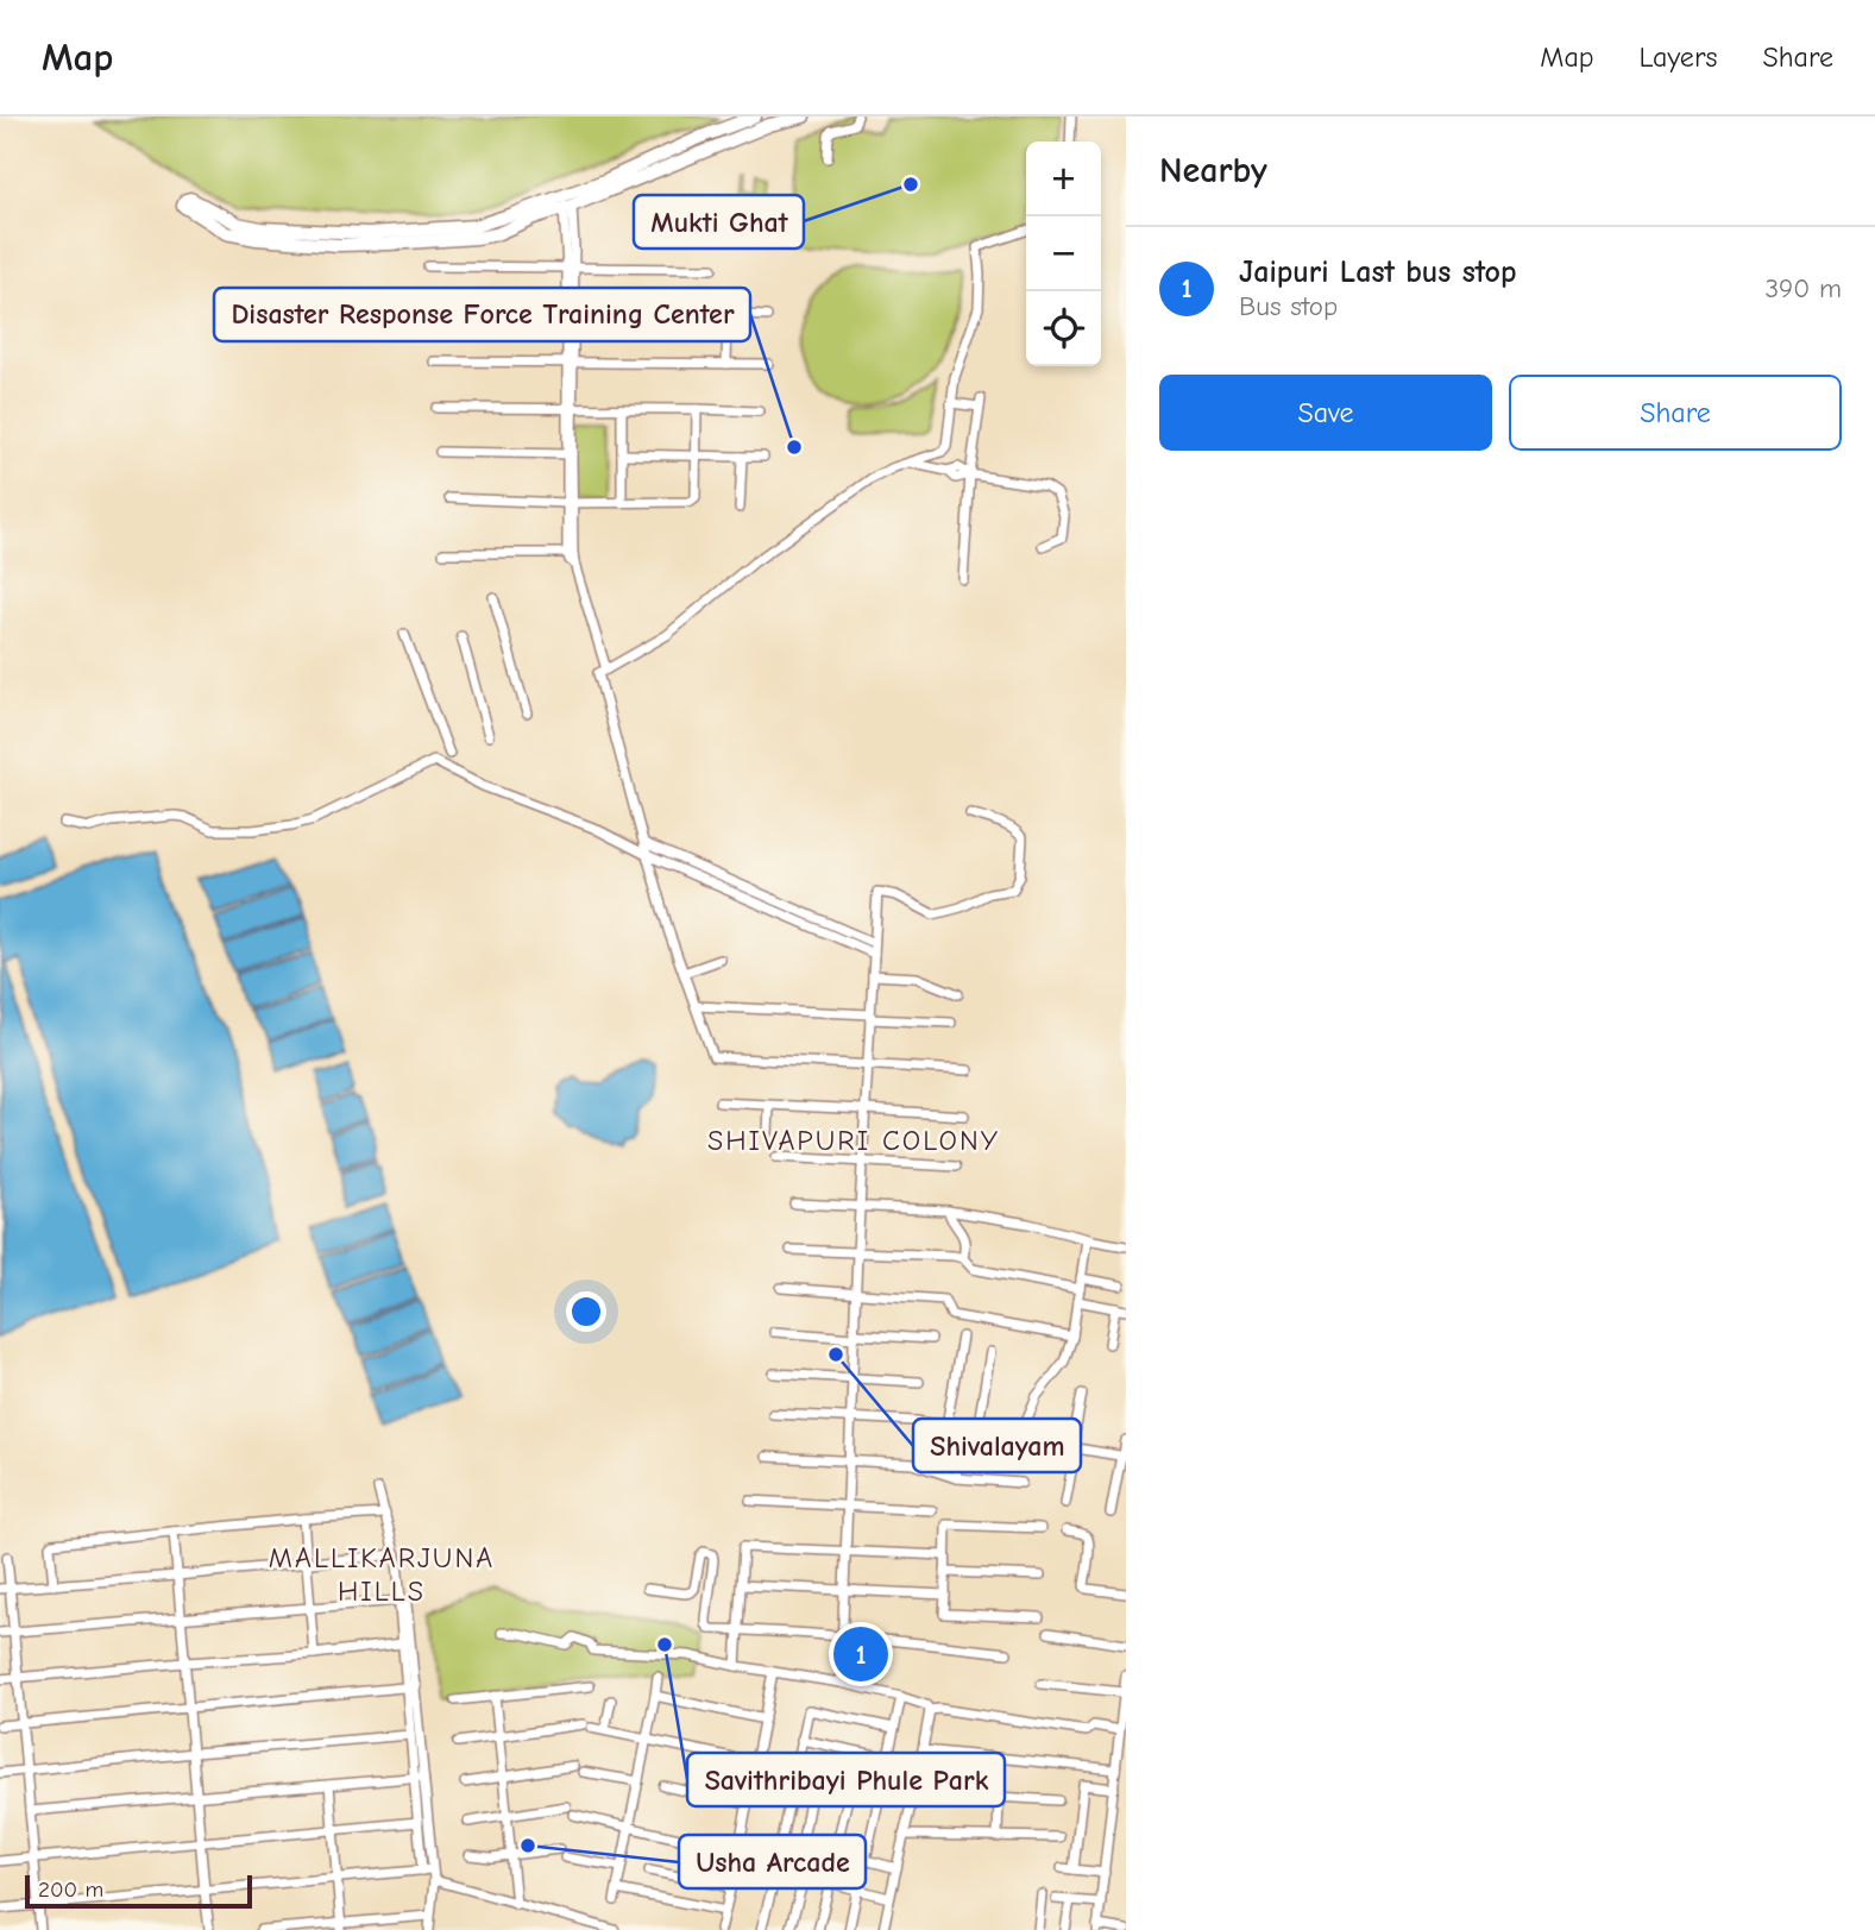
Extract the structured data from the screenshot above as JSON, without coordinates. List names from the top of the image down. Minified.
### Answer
{"districts":["SHIVAPURI COLONY","MALLIKARJUNA HILLS"],"places":["Mukti Ghat","Disaster Response Force Training Center","Shivalayam","Savithribayi Phule Park","Usha Arcade"],"scale_bar":"200 m","page":{"header":"Map","nav":["Map","Layers","Share"],"heading":"Nearby","map_buttons":["+","−"],"list":[{"mark":"1","name":"Jaipuri Last bus stop","note":"Bus stop","value":"390 m"}],"buttons":["Save","Share"],"pins":"1","scale":"200 m"}}
